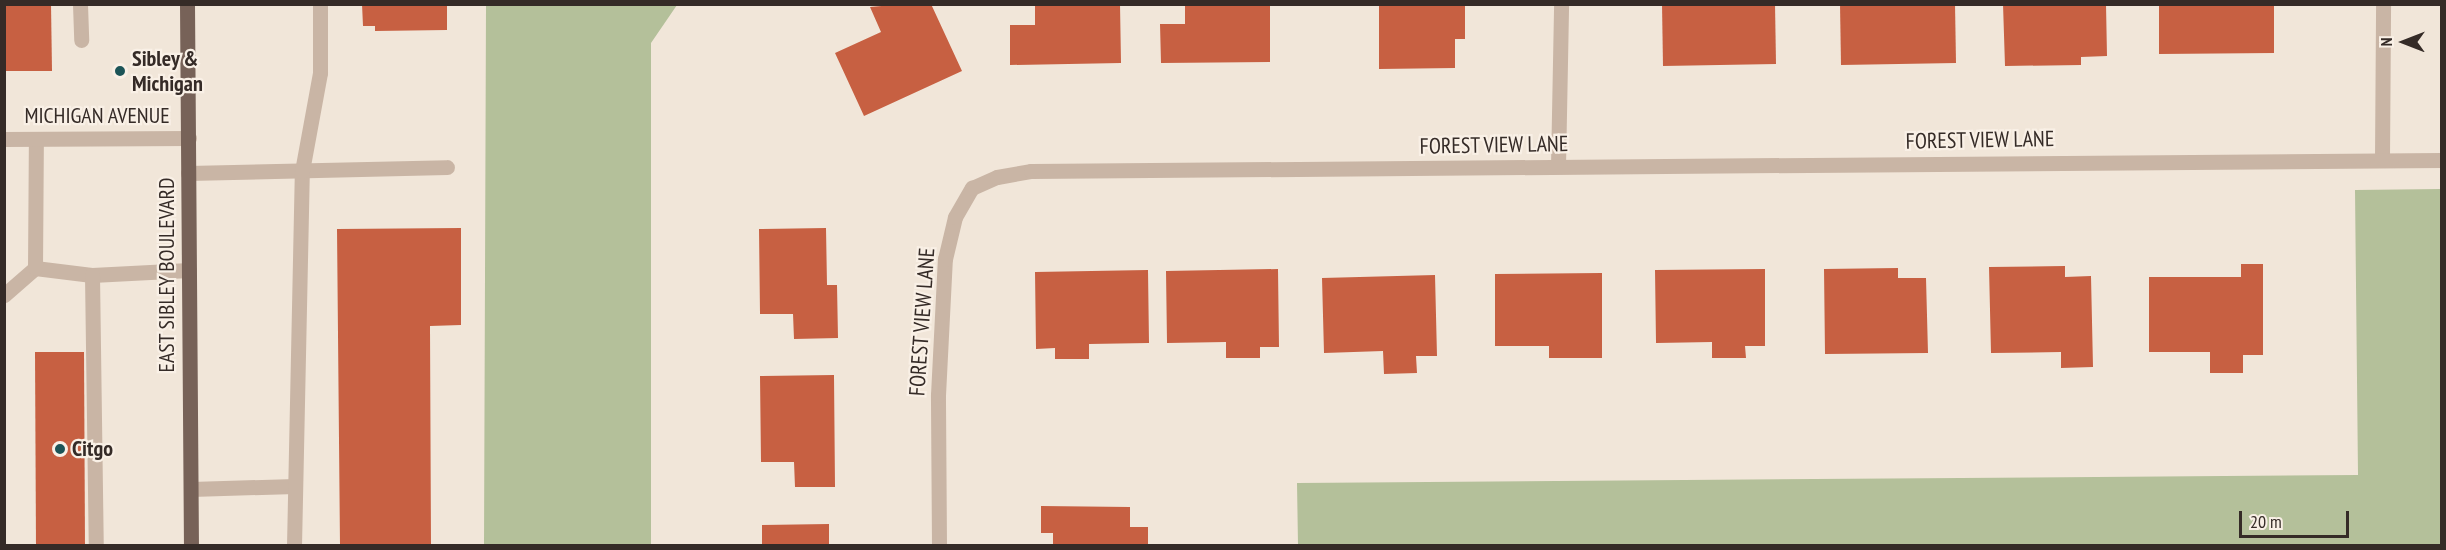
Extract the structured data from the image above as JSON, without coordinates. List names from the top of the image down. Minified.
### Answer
{"streets":{"main road":["EAST SIBLEY BOULEVARD"],"street":["MICHIGAN AVENUE","FOREST VIEW LANE"]},"crossings":[["MICHIGAN AVENUE","EAST SIBLEY BOULEVARD"]],"places":["Sibley & Michigan","Citgo"],"scale_bar":"20 m","north":"left"}
